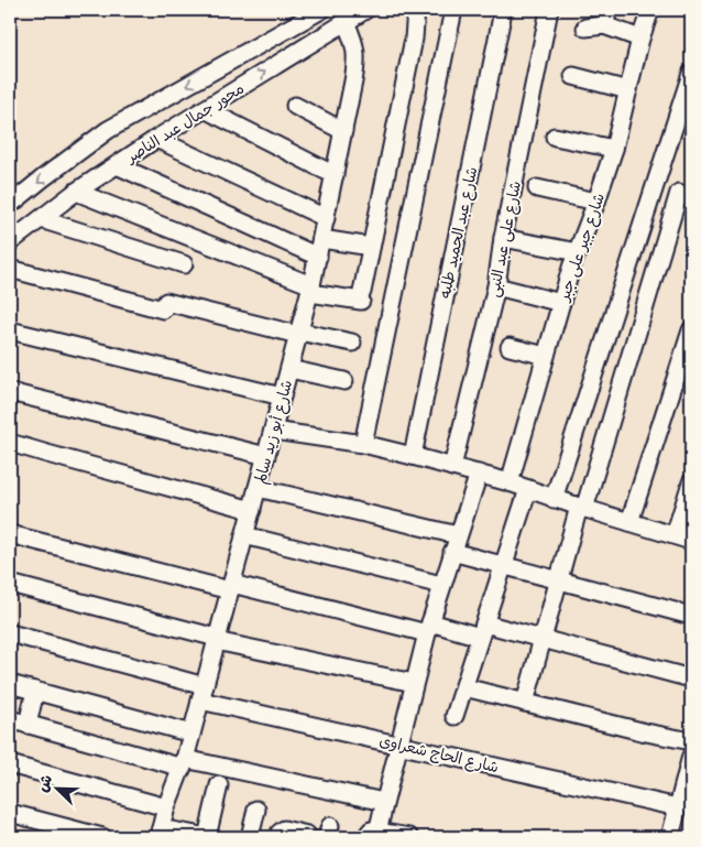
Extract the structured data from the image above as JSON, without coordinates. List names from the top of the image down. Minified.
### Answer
{"streets":{"street":["محور جمال عبد الناصر","شارع عبد الحميد طلبه","شارع على عبد النبى","شارع جبر على جبر","شارع أبو زيد سالم","شارع الحاج شعراوى"]},"crossings":[["محور جمال عبد الناصر","شارع أبو زيد سالم"],["شارع أبو زيد سالم","شارع الحاج شعراوى"]],"north":"top left"}
